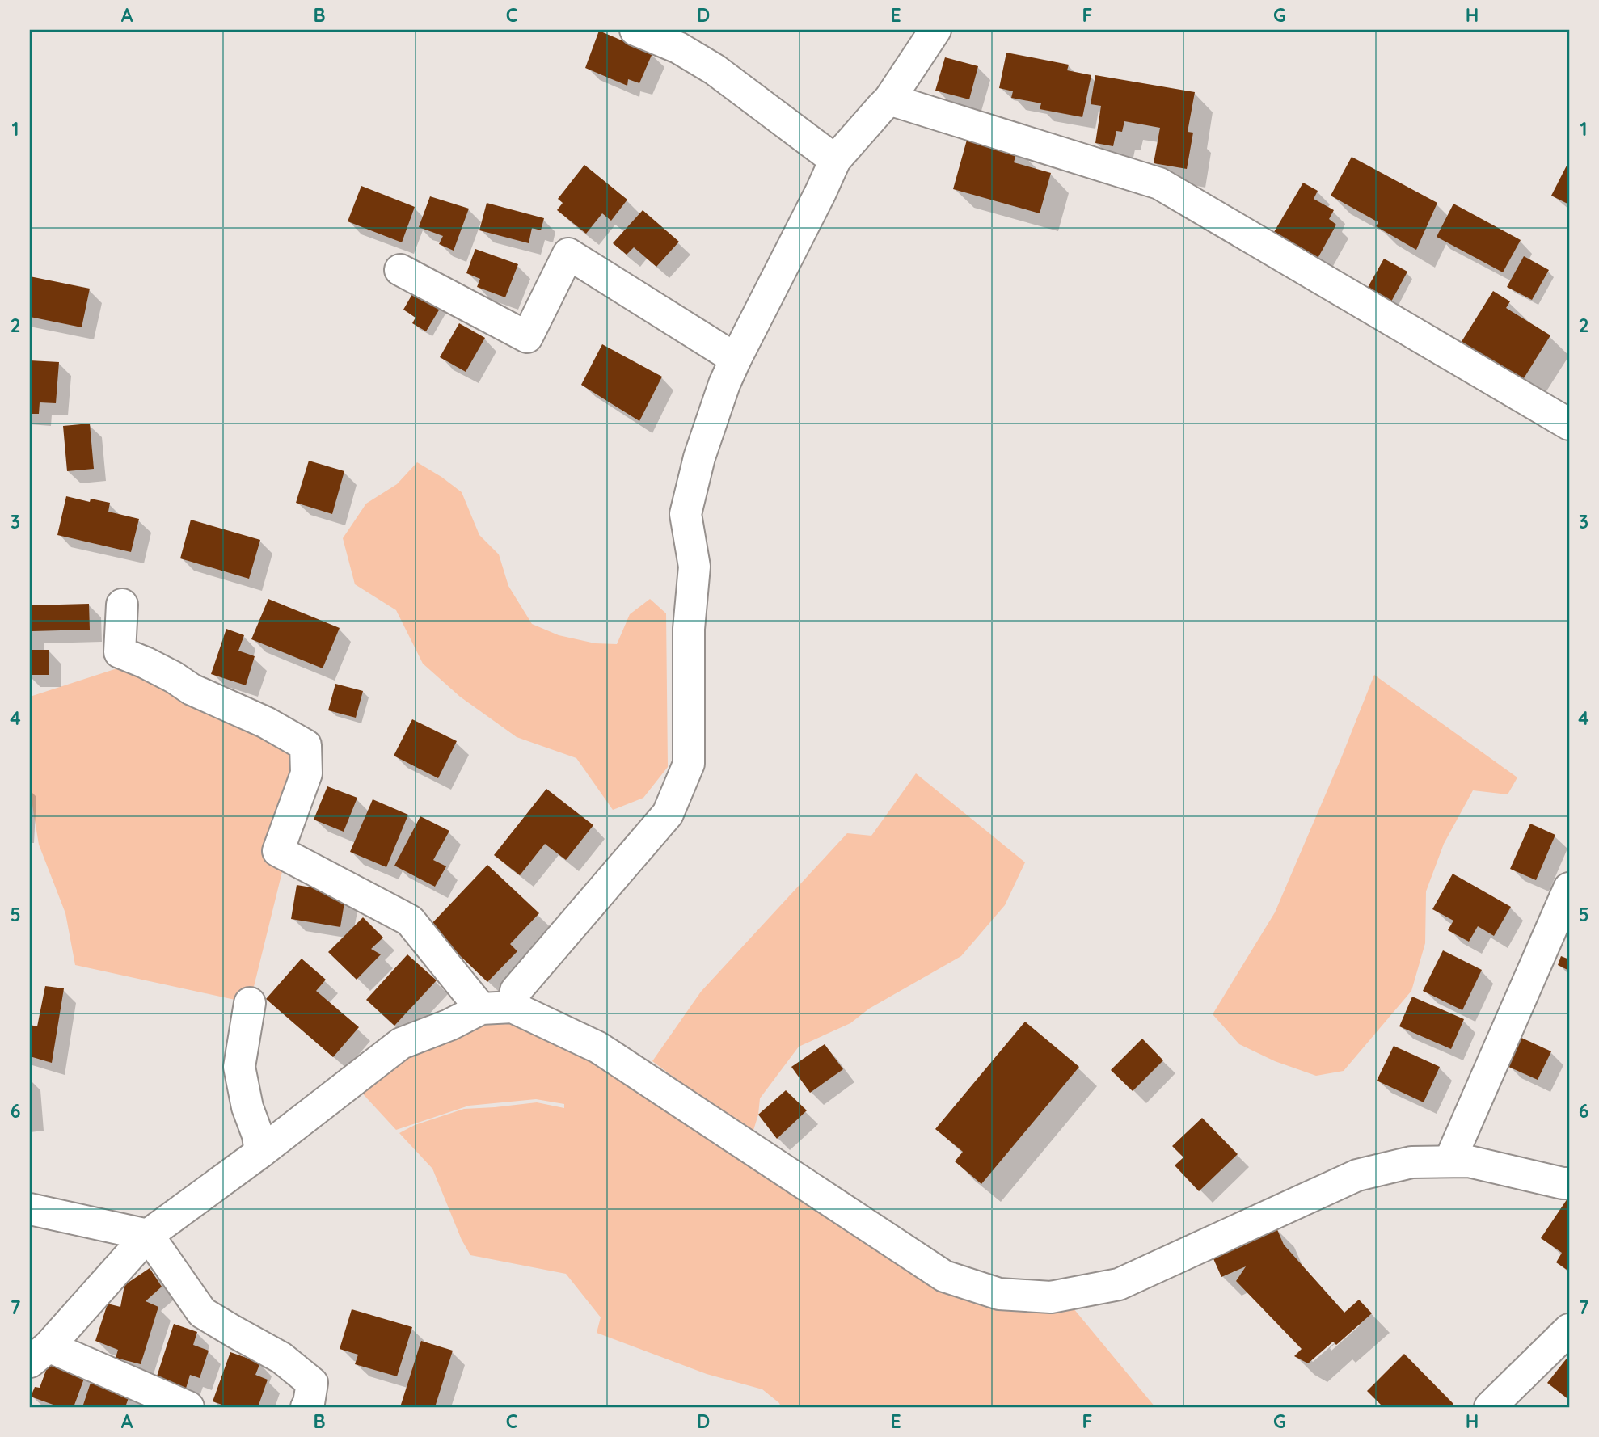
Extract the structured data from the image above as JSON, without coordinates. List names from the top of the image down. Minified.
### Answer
{"grid":{"columns":["A","B","C","D","E","F","G","H"],"rows":["1","2","3","4","5","6","7"]}}
